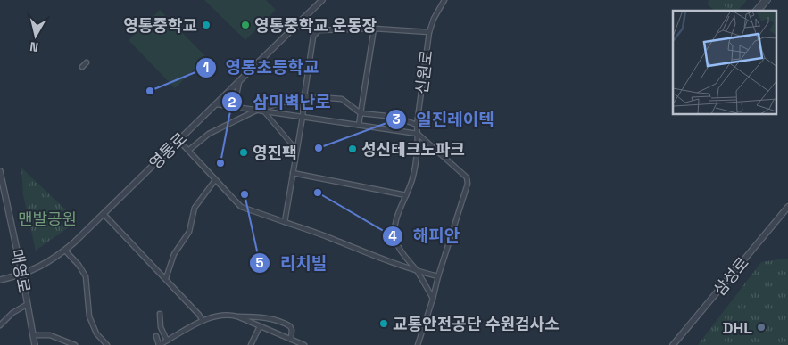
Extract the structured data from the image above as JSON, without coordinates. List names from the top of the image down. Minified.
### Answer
{"streets":{"street":["신원로","영통로","매영로","삼성로"]},"crossings":[["영통로","매영로"]],"parks":["맨발공원"],"places":["영통중학교","영통중학교 운동장","영통초등학교","일진레이텍","성신테크노파크","영진팩","삼미벽난로","해피안","리치빌","교통안전공단 수원검사소","DHL"],"north":"bottom"}
